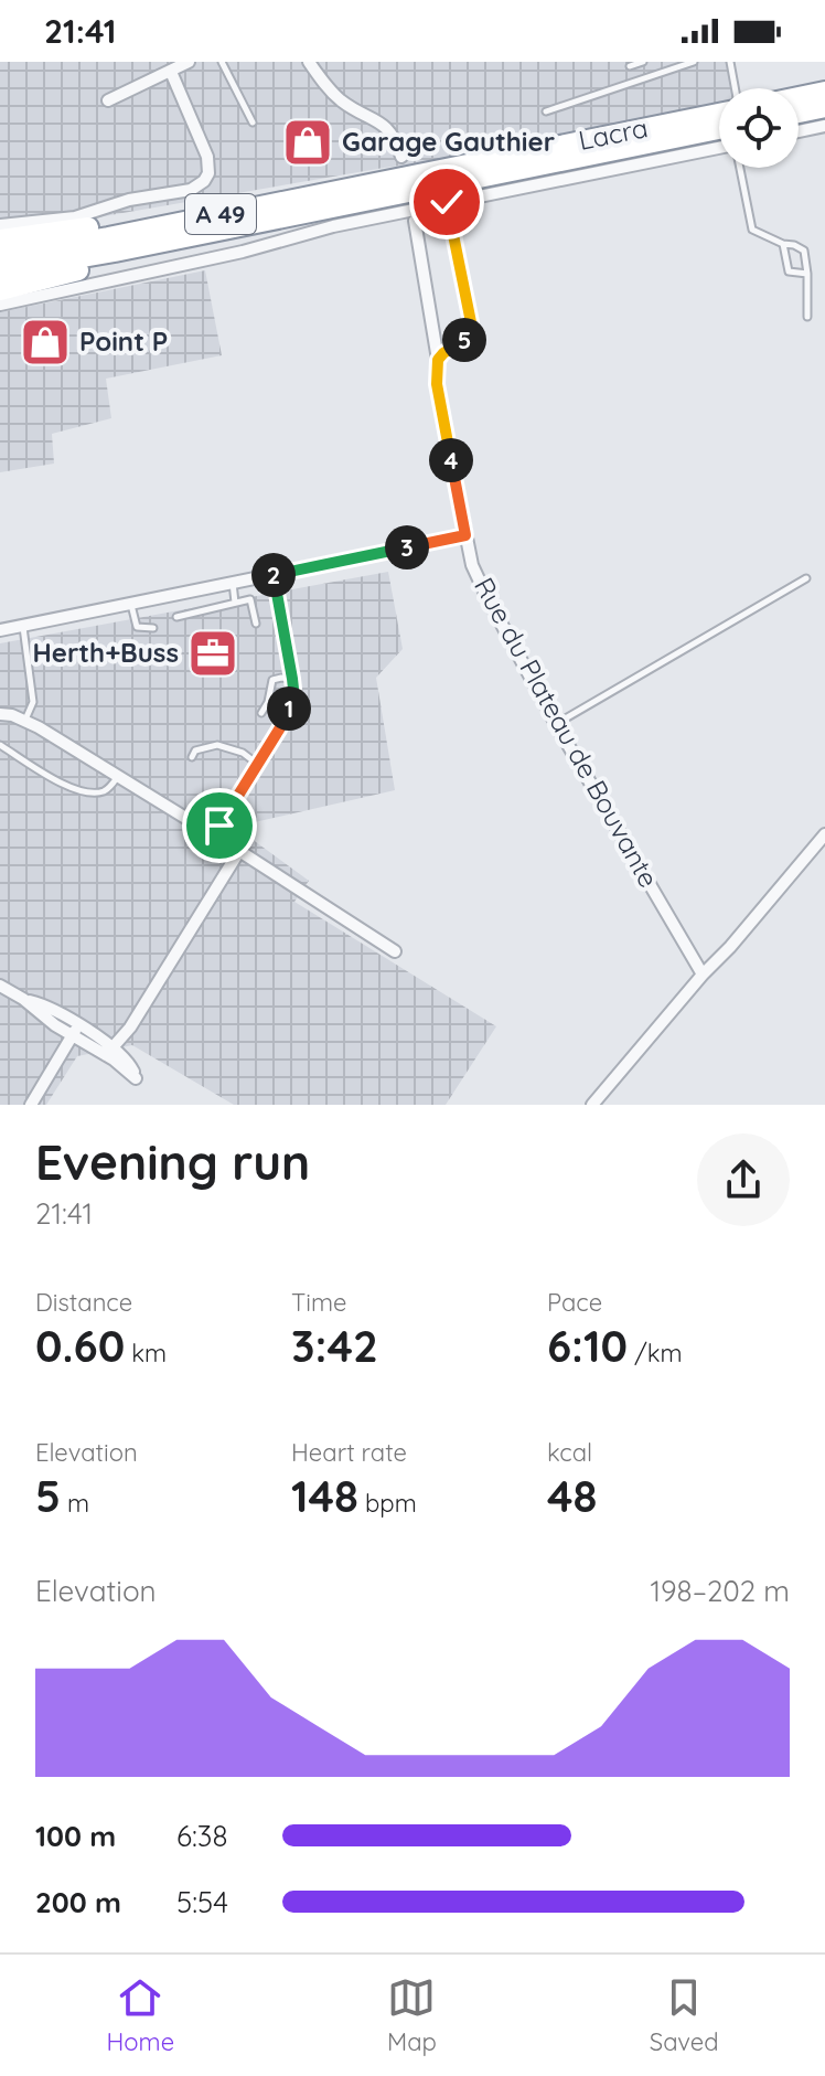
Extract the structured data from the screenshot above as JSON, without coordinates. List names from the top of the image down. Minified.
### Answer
{"streets":{"highway":["Lacra","A 49"],"street":["Rue du Plateau de Bouvante"]},"crossings":[["Lacra","A 49"]],"places":{"shop":["Garage Gauthier","Point P"],"office":["Herth+Buss"]},"page":{"status":"21:41","pins":["5","4","3","2","1"],"heading":["Evening run","21:41"],"stats":[["Distance","0.60 km"],["Time","3:42"],["Pace","6:10 /km"],["Elevation","5 m"],["Heart rate","148 bpm"],["kcal","48"]],"chart":["Elevation","198–202 m"],"list":[{"name":"100 m","note":"6:38"},{"name":"200 m","note":"5:54"}],"tabs":["Home","Map","Saved"]}}
